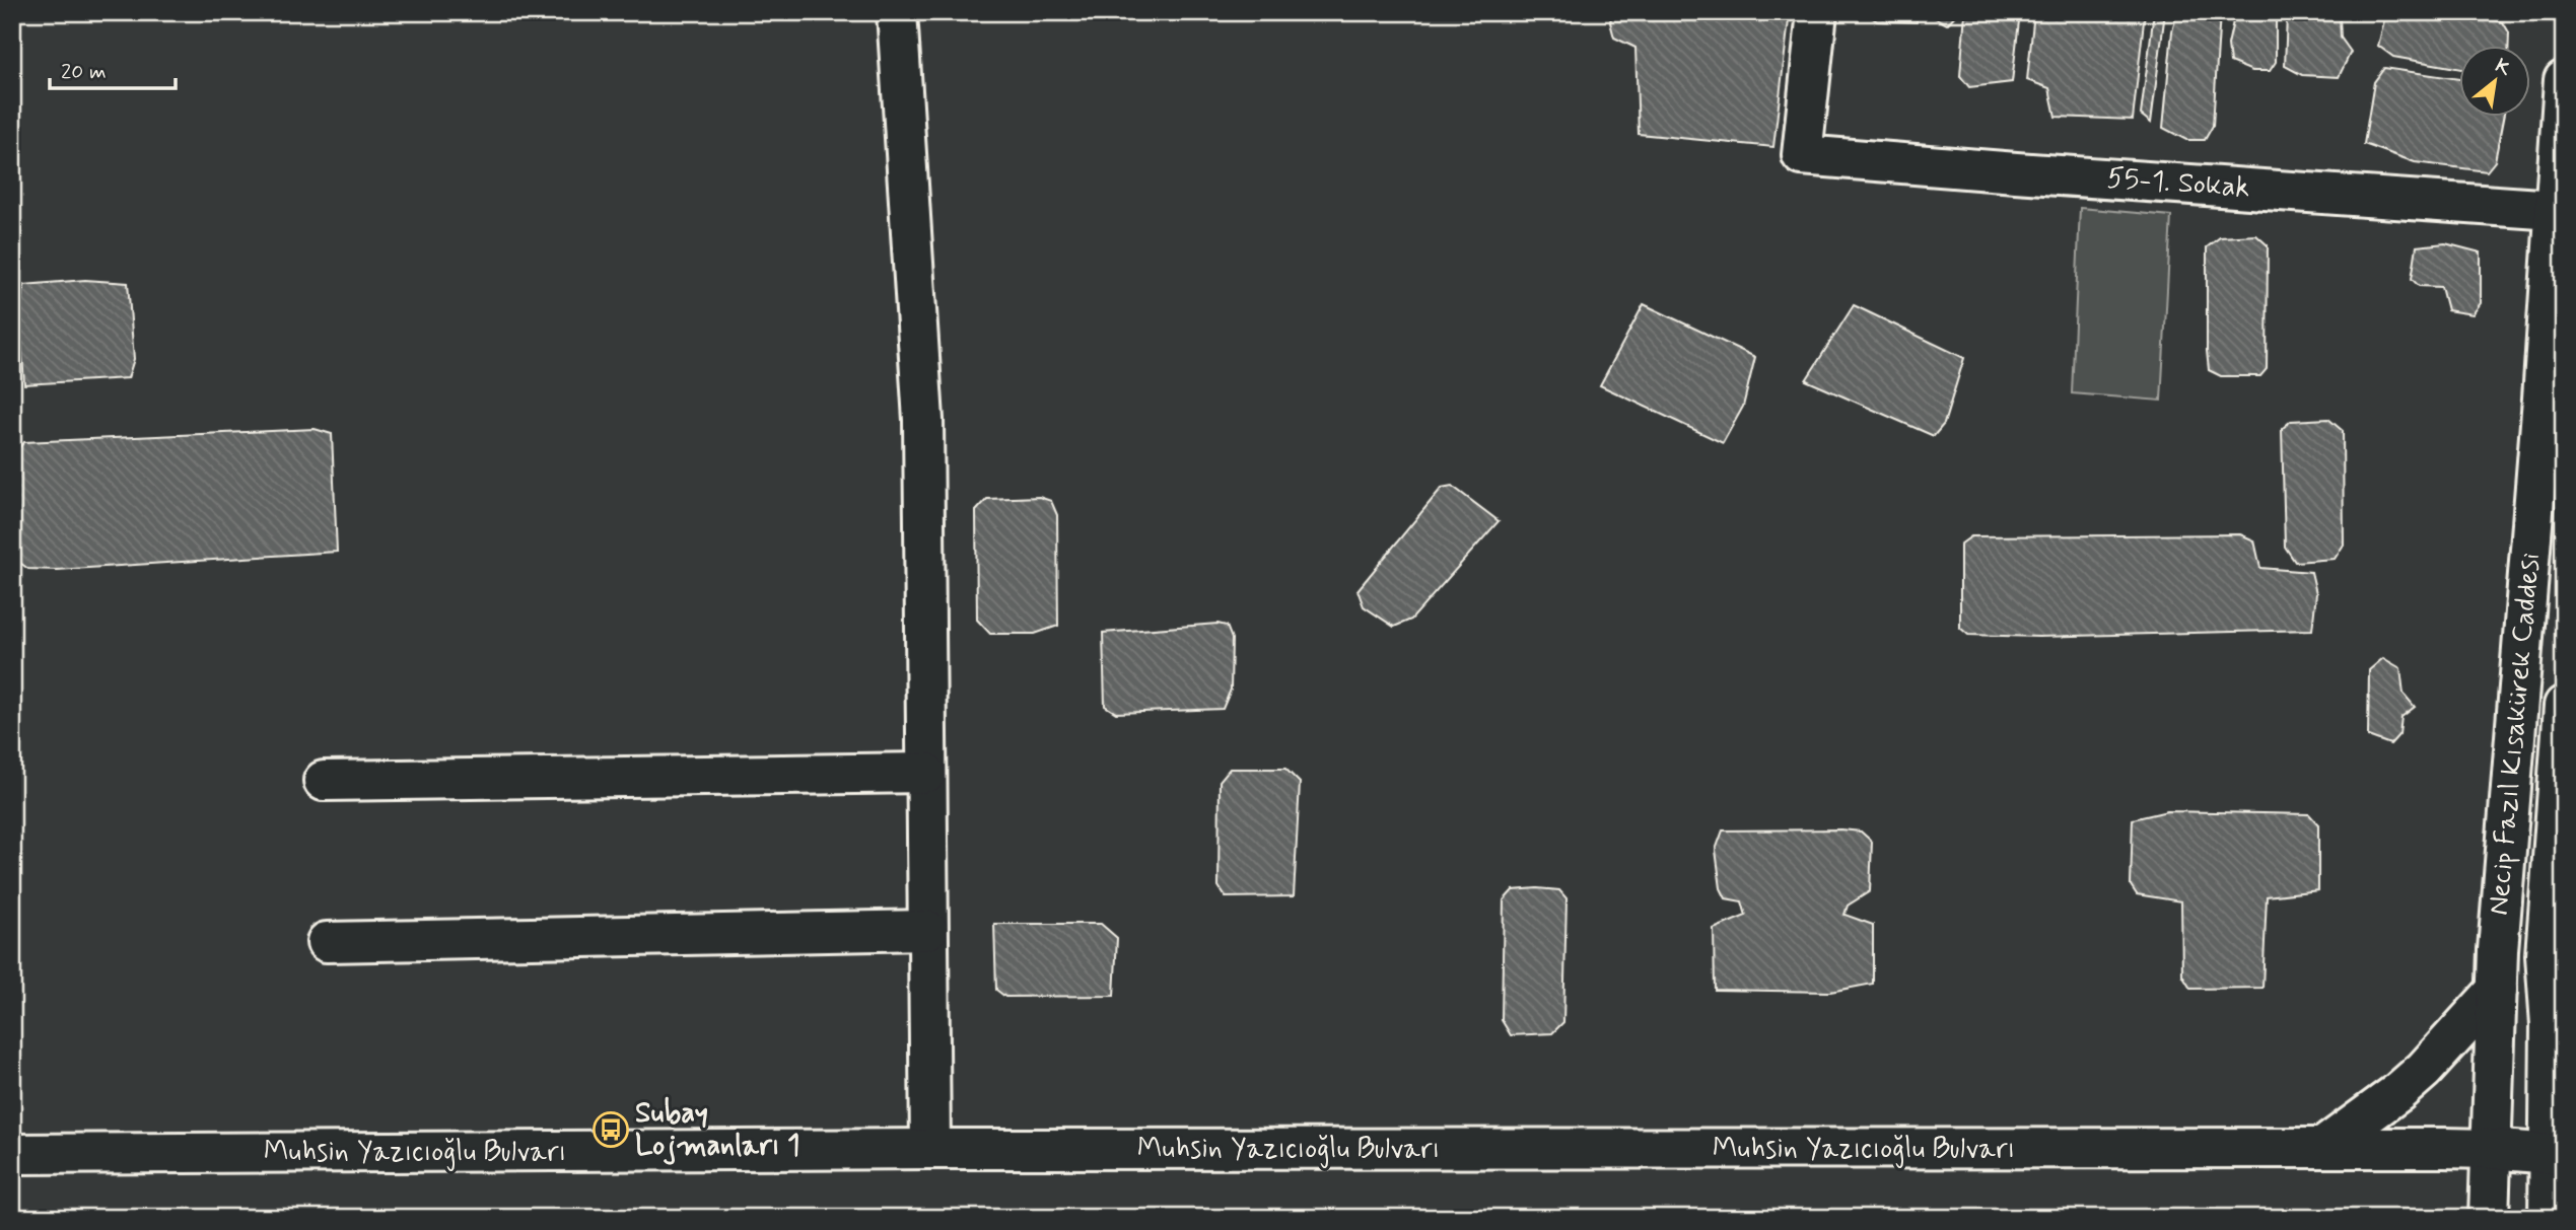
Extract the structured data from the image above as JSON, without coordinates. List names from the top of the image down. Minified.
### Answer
{"streets":{"street":["55-1. Sokak","Necip Fazıl Kısakürek Caddesi","Muhsin Yazıcıoğlu Bulvarı"]},"crossings":[["55-1. Sokak","Necip Fazıl Kısakürek Caddesi"],["Necip Fazıl Kısakürek Caddesi","Muhsin Yazıcıoğlu Bulvarı"]],"places":{"bus stop":["Subay Lojmanları 1"]},"scale_bar":"20 m","north":"top right"}
